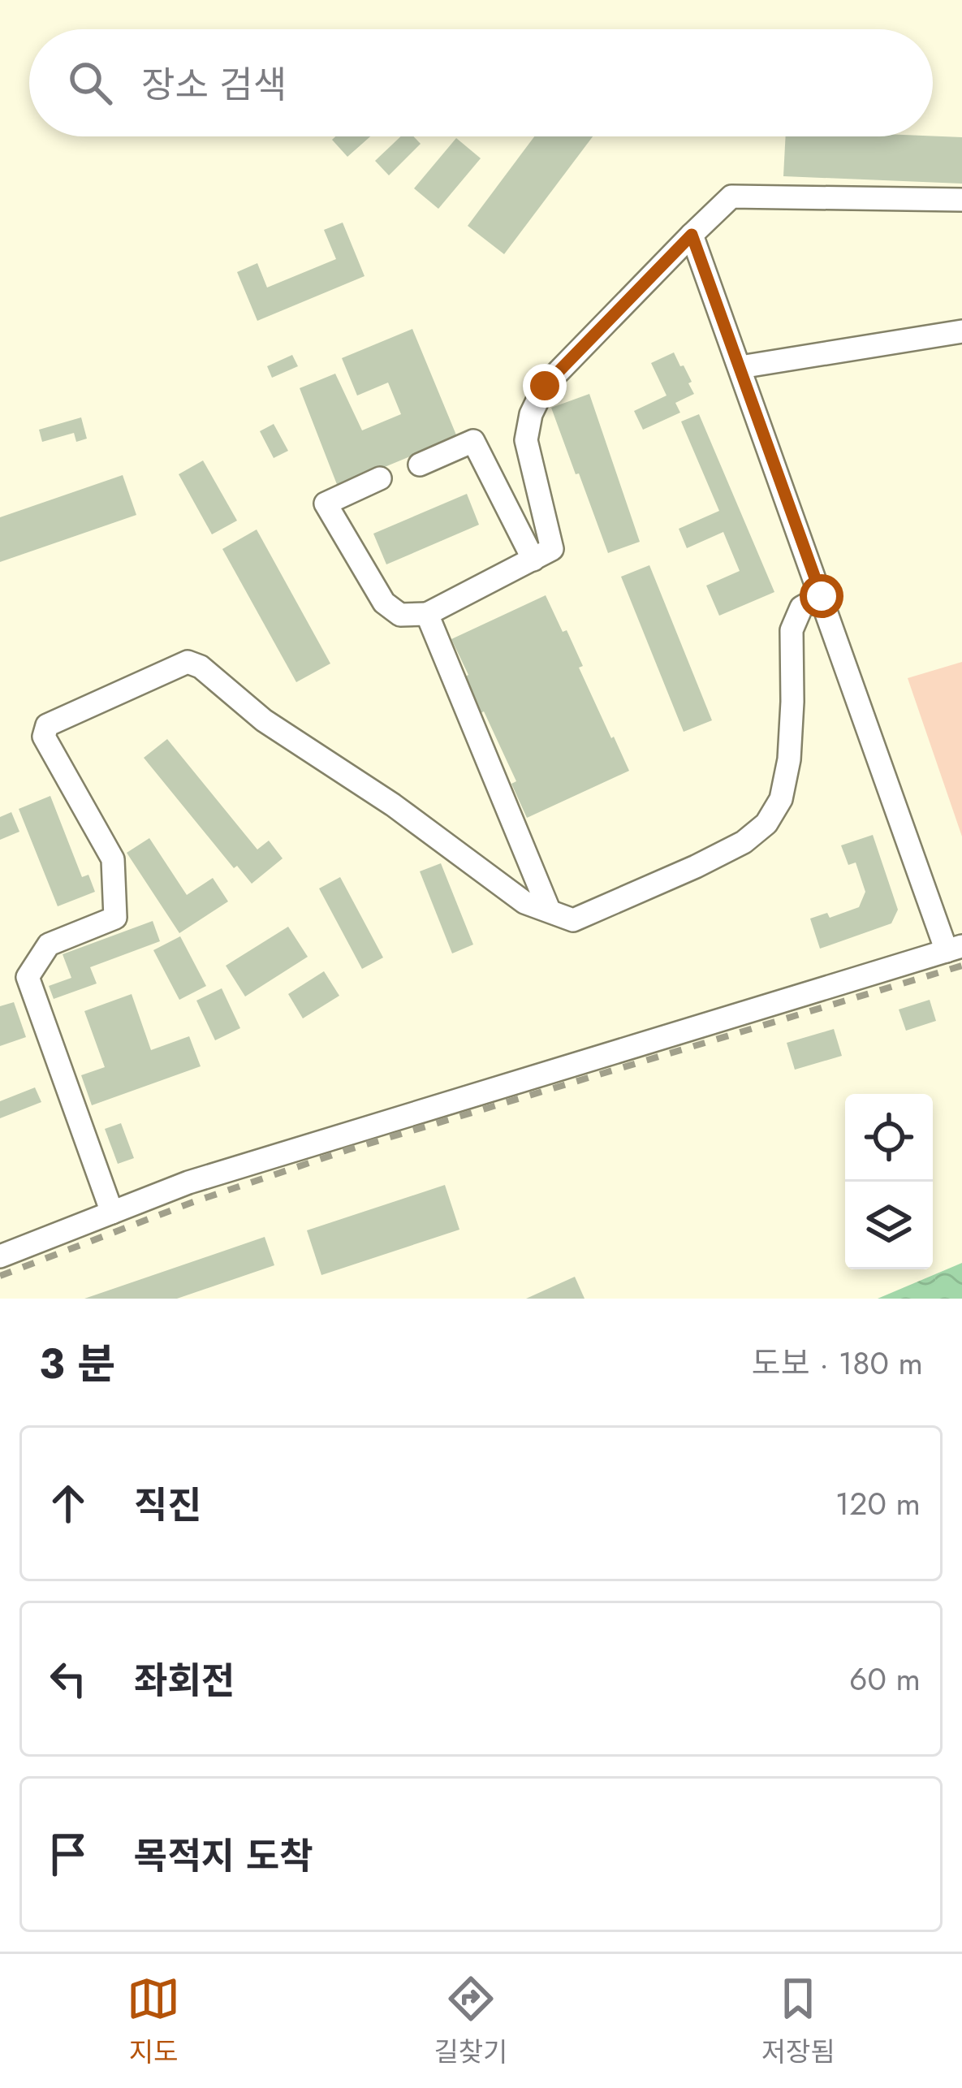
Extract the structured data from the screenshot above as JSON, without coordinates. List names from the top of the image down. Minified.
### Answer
{"page":{"search":"장소 검색","heading":["3 분","도보 · 180 m"],"list":[["직진","120 m"],["좌회전","60 m"],"목적지 도착"],"nav":["지도","길찾기","저장됨"]}}
